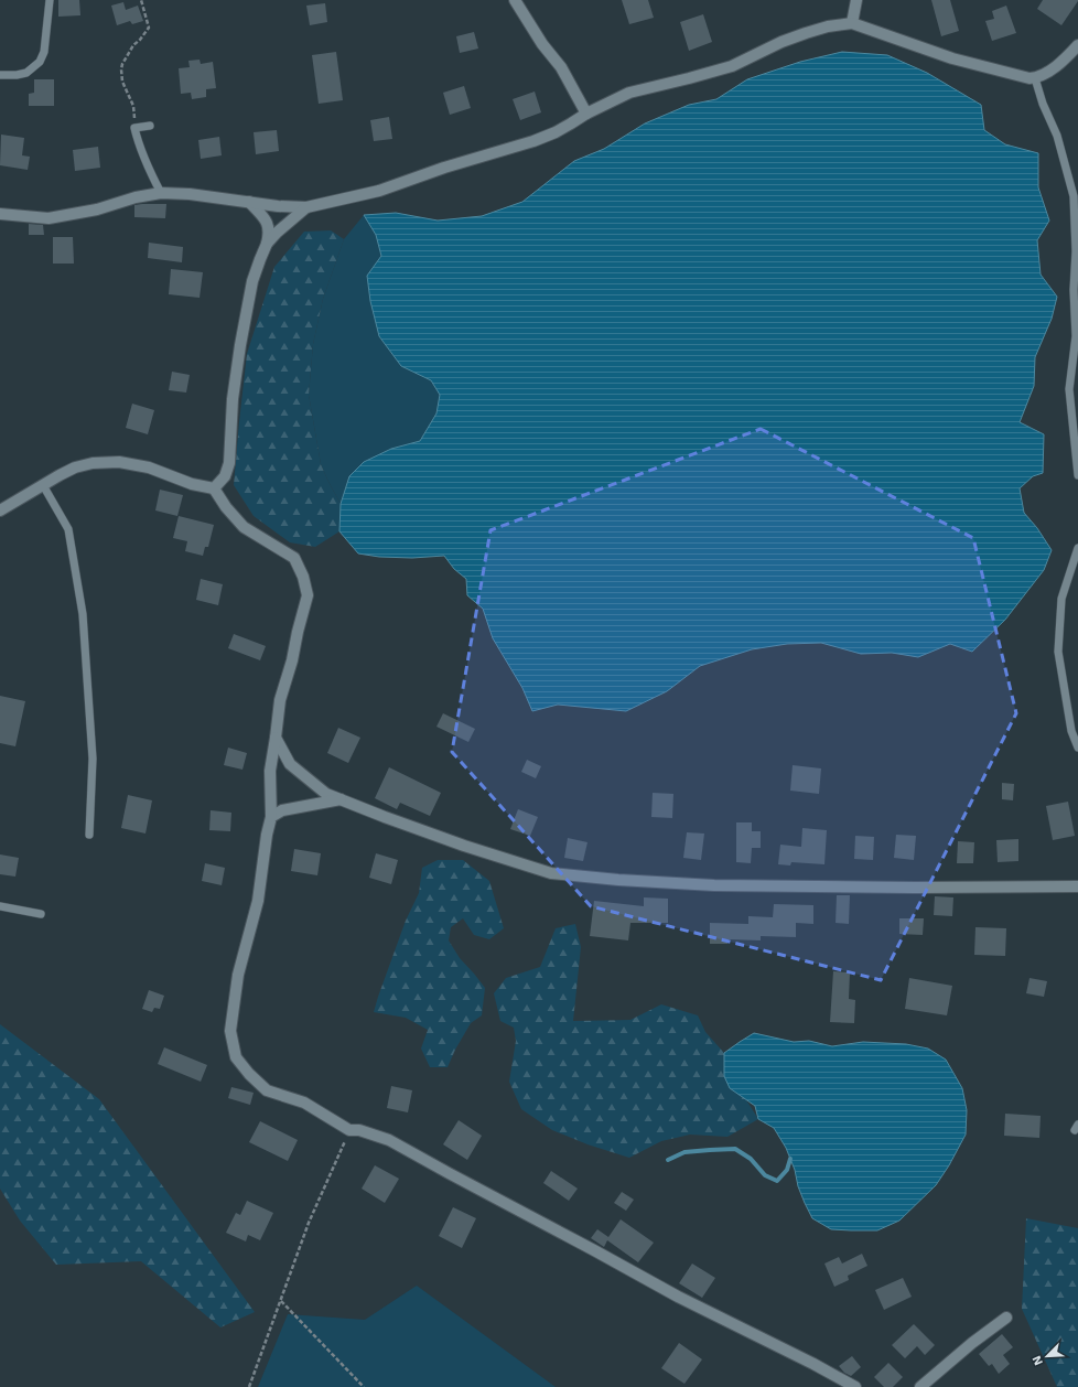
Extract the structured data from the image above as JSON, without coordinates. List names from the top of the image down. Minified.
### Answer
{"north":"bottom left"}
